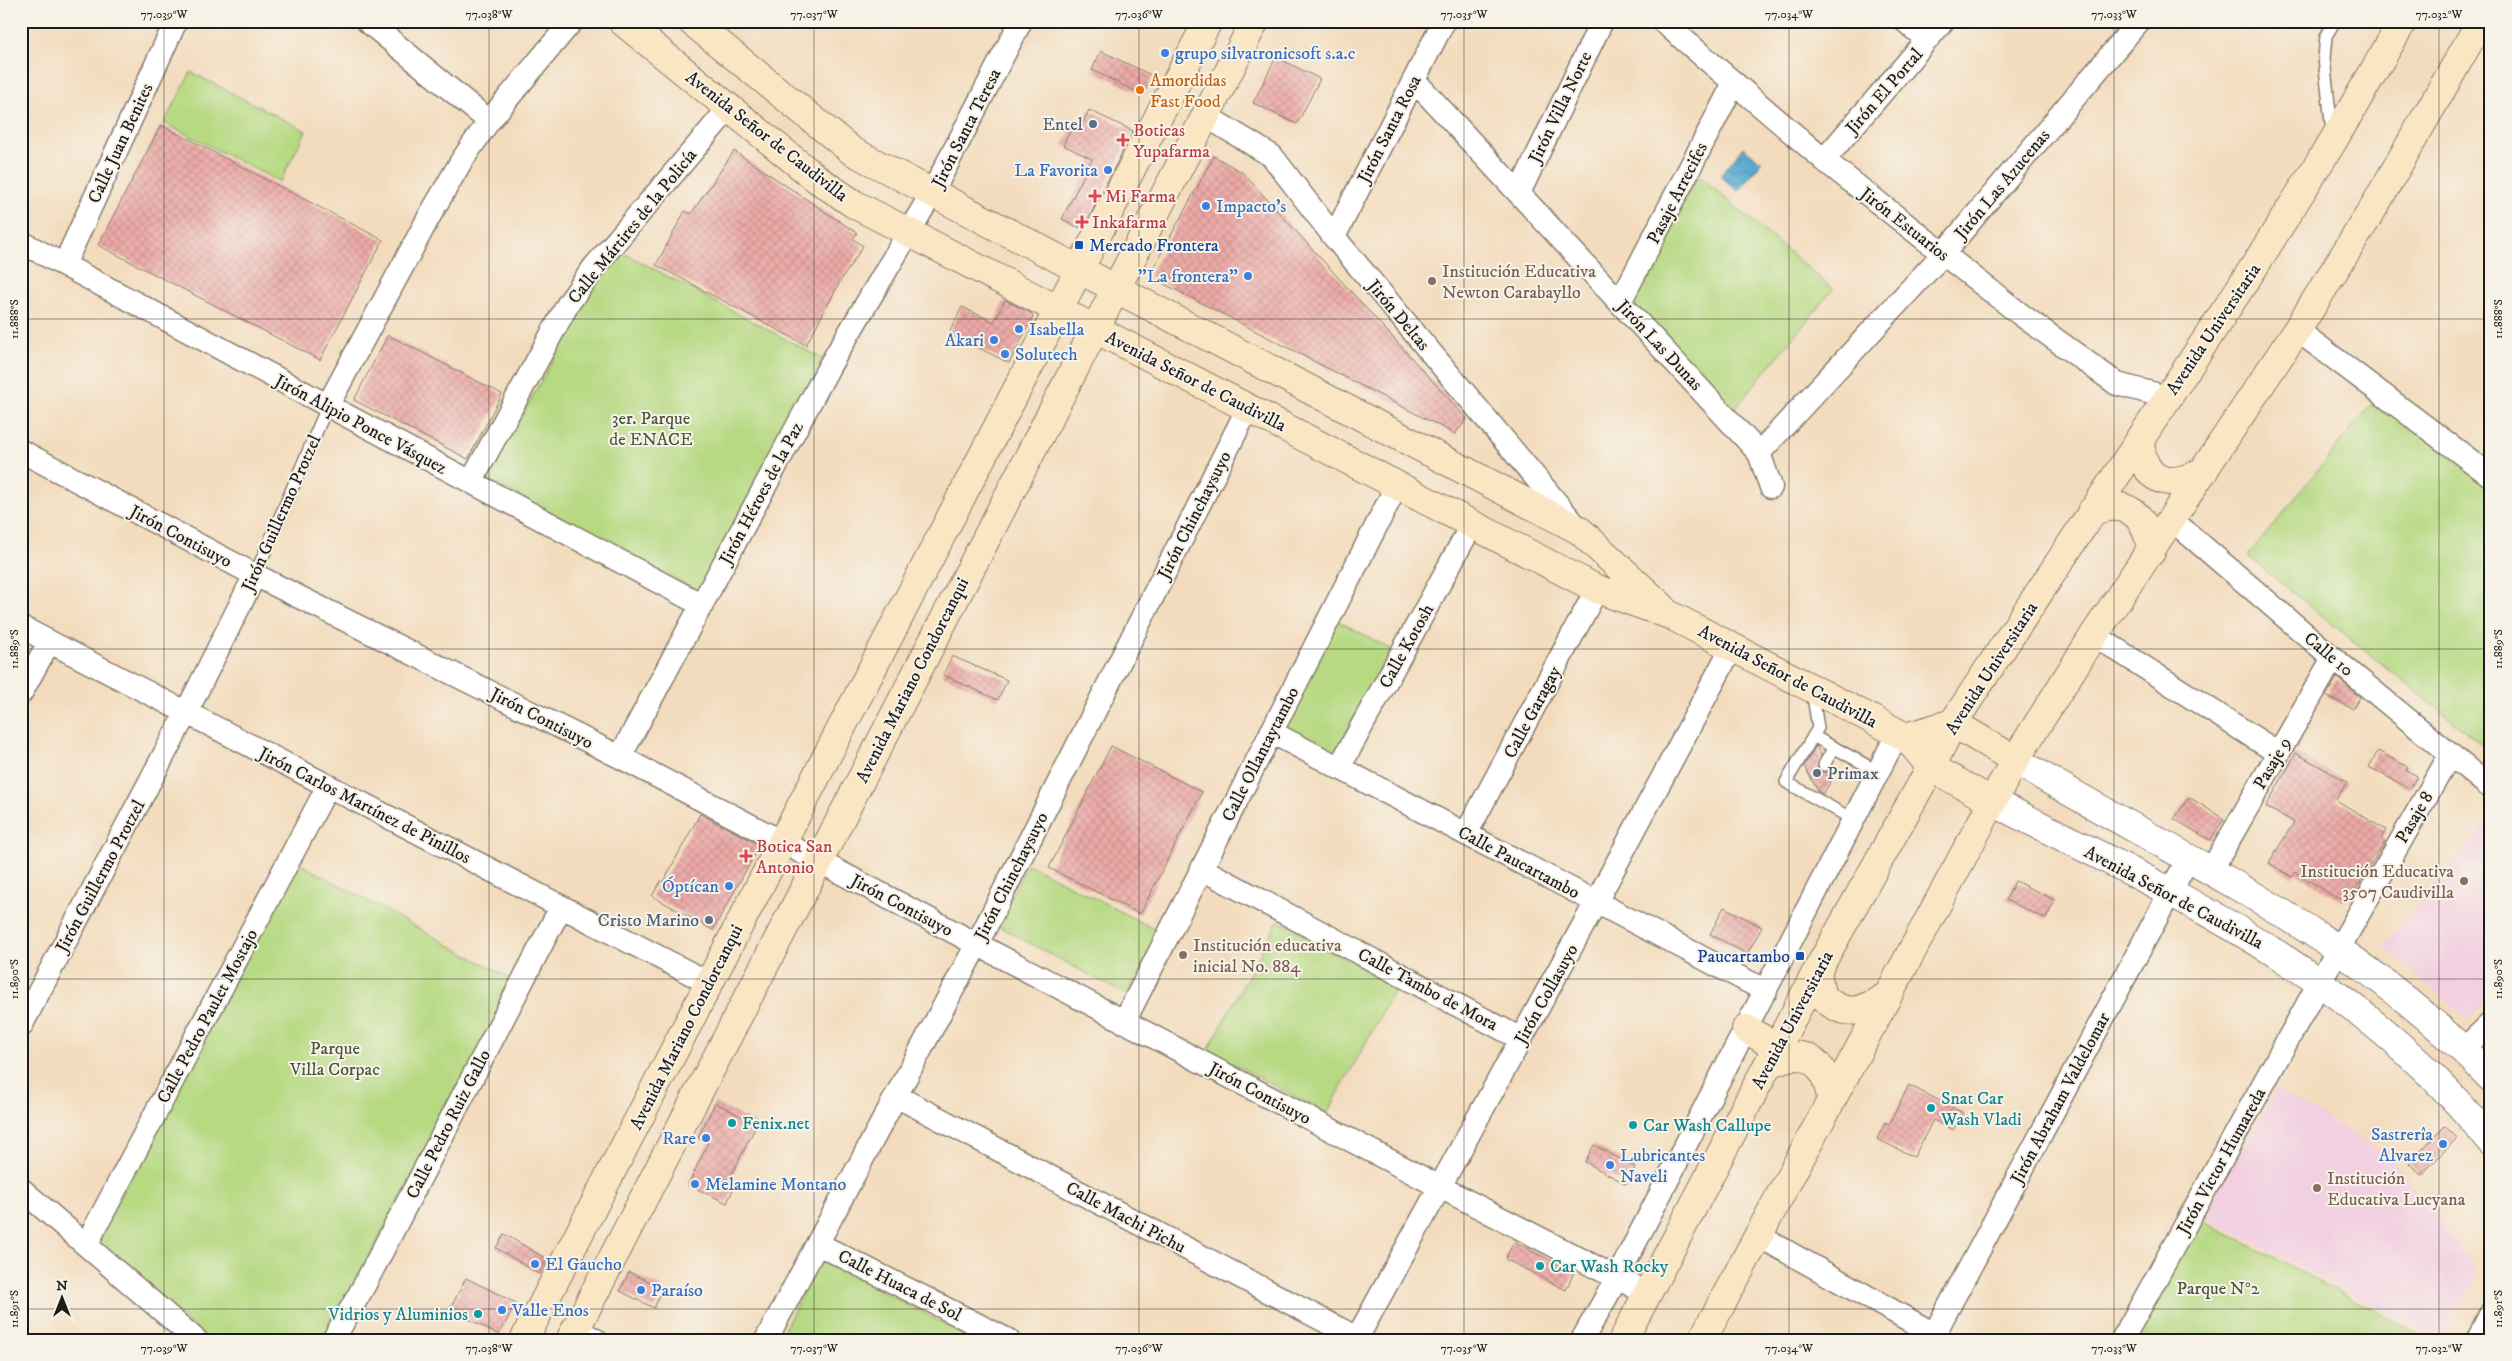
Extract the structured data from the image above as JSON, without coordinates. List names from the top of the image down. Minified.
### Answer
{"streets":{"main road":["Avenida Señor de Caudivilla","Avenida Universitaria","Avenida Mariano Condorcanqui"],"street":["Jirón El Portal","Jirón Villa Norte","Jirón Santa Teresa","Jirón Santa Rosa","Calle Juan Benites","Jirón Las Azucenas","Pasaje Arrecifes","Jirón Estuarios","Calle Mártires de la Policía","Jirón Deltas","Jirón Las Dunas","Jirón Alipio Ponce Vásquez","Jirón Héroes de la Paz","Jirón Guillermo Protzel","Jirón Chinchaysuyo","Jirón Contisuyo","Calle Kotosh","Calle 10","Calle Garagay","Calle Ollantaytambo","Pasaje 9","Jirón Carlos Martínez de Pinillos","Pasaje 8","Calle Paucartambo","Calle Tambo de Mora","Jirón Collasuyo","Calle Pedro Paulet Mostajo","Jirón Abraham Valdelomar","Calle Pedro Ruiz Gallo","Jirón Victor Humareda","Calle Machi Pichu","Calle Huaca de Sol"]},"crossings":[["Jirón El Portal","Jirón Estuarios"],["Jirón Villa Norte","Jirón Las Dunas"],["Jirón Santa Teresa","Avenida Señor de Caudivilla"],["Jirón Santa Teresa","Jirón Héroes de la Paz"],["Jirón Santa Rosa","Jirón Deltas"],["Jirón Santa Rosa","Jirón Las Dunas"],["Avenida Señor de Caudivilla","Calle Mártires de la Policía"],["Avenida Señor de Caudivilla","Jirón Deltas"],["Avenida Señor de Caudivilla","Avenida Universitaria"],["Avenida Señor de Caudivilla","Jirón Héroes de la Paz"],["Avenida Señor de Caudivilla","Jirón Chinchaysuyo"],["Avenida Señor de Caudivilla","Calle Kotosh"],["Avenida Señor de Caudivilla","Avenida Mariano Condorcanqui"],["Avenida Señor de Caudivilla","Calle Garagay"],["Avenida Señor de Caudivilla","Calle Ollantaytambo"],["Avenida Señor de Caudivilla","Pasaje 8"],["Avenida Señor de Caudivilla","Jirón Collasuyo"],["Avenida Señor de Caudivilla","Jirón Abraham Valdelomar"],["Avenida Señor de Caudivilla","Jirón Victor Humareda"],["Calle Juan Benites","Jirón Alipio Ponce Vásquez"],["Jirón Las Azucenas","Jirón Estuarios"],["Jirón Las Azucenas","Jirón Las Dunas"],["Pasaje Arrecifes","Jirón Estuarios"],["Pasaje Arrecifes","Jirón Las Dunas"],["Jirón Estuarios","Avenida Universitaria"],["Calle Mártires de la Policía","Jirón Alipio Ponce Vásquez"],["Jirón Deltas","Avenida Mariano Condorcanqui"],["Avenida Universitaria","Jirón Contisuyo"],["Avenida Universitaria","Calle Paucartambo"],["Jirón Alipio Ponce Vásquez","Jirón Héroes de la Paz"],["Jirón Alipio Ponce Vásquez","Jirón Guillermo Protzel"],["Jirón Héroes de la Paz","Jirón Contisuyo"],["Jirón Guillermo Protzel","Jirón Contisuyo"],["Jirón Guillermo Protzel","Jirón Carlos Martínez de Pinillos"],["Jirón Chinchaysuyo","Jirón Contisuyo"],["Jirón Chinchaysuyo","Calle Machi Pichu"],["Jirón Chinchaysuyo","Calle Huaca de Sol"],["Jirón Contisuyo","Avenida Mariano Condorcanqui"],["Jirón Contisuyo","Calle Ollantaytambo"],["Jirón Contisuyo","Jirón Collasuyo"],["Calle Kotosh","Calle Paucartambo"],["Calle 10","Pasaje 9"],["Calle 10","Pasaje 8"],["Avenida Mariano Condorcanqui","Jirón Carlos Martínez de Pinillos"],["Calle Garagay","Calle Paucartambo"],["Calle Ollantaytambo","Calle Paucartambo"],["Calle Ollantaytambo","Calle Tambo de Mora"],["Pasaje 9","Jirón Abraham Valdelomar"],["Jirón Carlos Martínez de Pinillos","Calle Pedro Paulet Mostajo"],["Jirón Carlos Martínez de Pinillos","Calle Pedro Ruiz Gallo"],["Pasaje 8","Jirón Victor Humareda"],["Calle Paucartambo","Jirón Collasuyo"],["Calle Tambo de Mora","Jirón Collasuyo"],["Jirón Collasuyo","Calle Machi Pichu"]],"parks":["3er. Parque de ENACE","Parque Villa Corpac","Parque N°2"],"places":{"other":["grupo silvatronicsoft s.a.c","Amordidas Fast Food","Entel","La Favorita","Impacto's","\"La frontera\"","Institución Educativa Newton Carabayllo","Isabella","Akari","Solutech","Primax","Institución Educativa 3507 Caudivilla","Óptícan","Cristo Marino","Institución educativa inicial No. 884","Snat Car Wash Vladi","Fenix.net","Car Wash Callupe","Rare","Sastrerîa Alvarez","Lubricantes Naveli","Melamine Montano","Institución Educativa Lucyana","El Gaucho","Car Wash Rocky","Paraíso","Valle Enos","Vidrios y Aluminios"],"health":["Boticas Yupafarma","Mi Farma","Inkafarma","Botica San Antonio"],"transit":["Mercado Frontera","Paucartambo"]},"north":"top","coordinates":["77.039°W","77.038°W","77.037°W","77.036°W","77.035°W","77.034°W","77.033°W","77.032°W","11.888°S","11.889°S","11.890°S","11.891°S"]}
